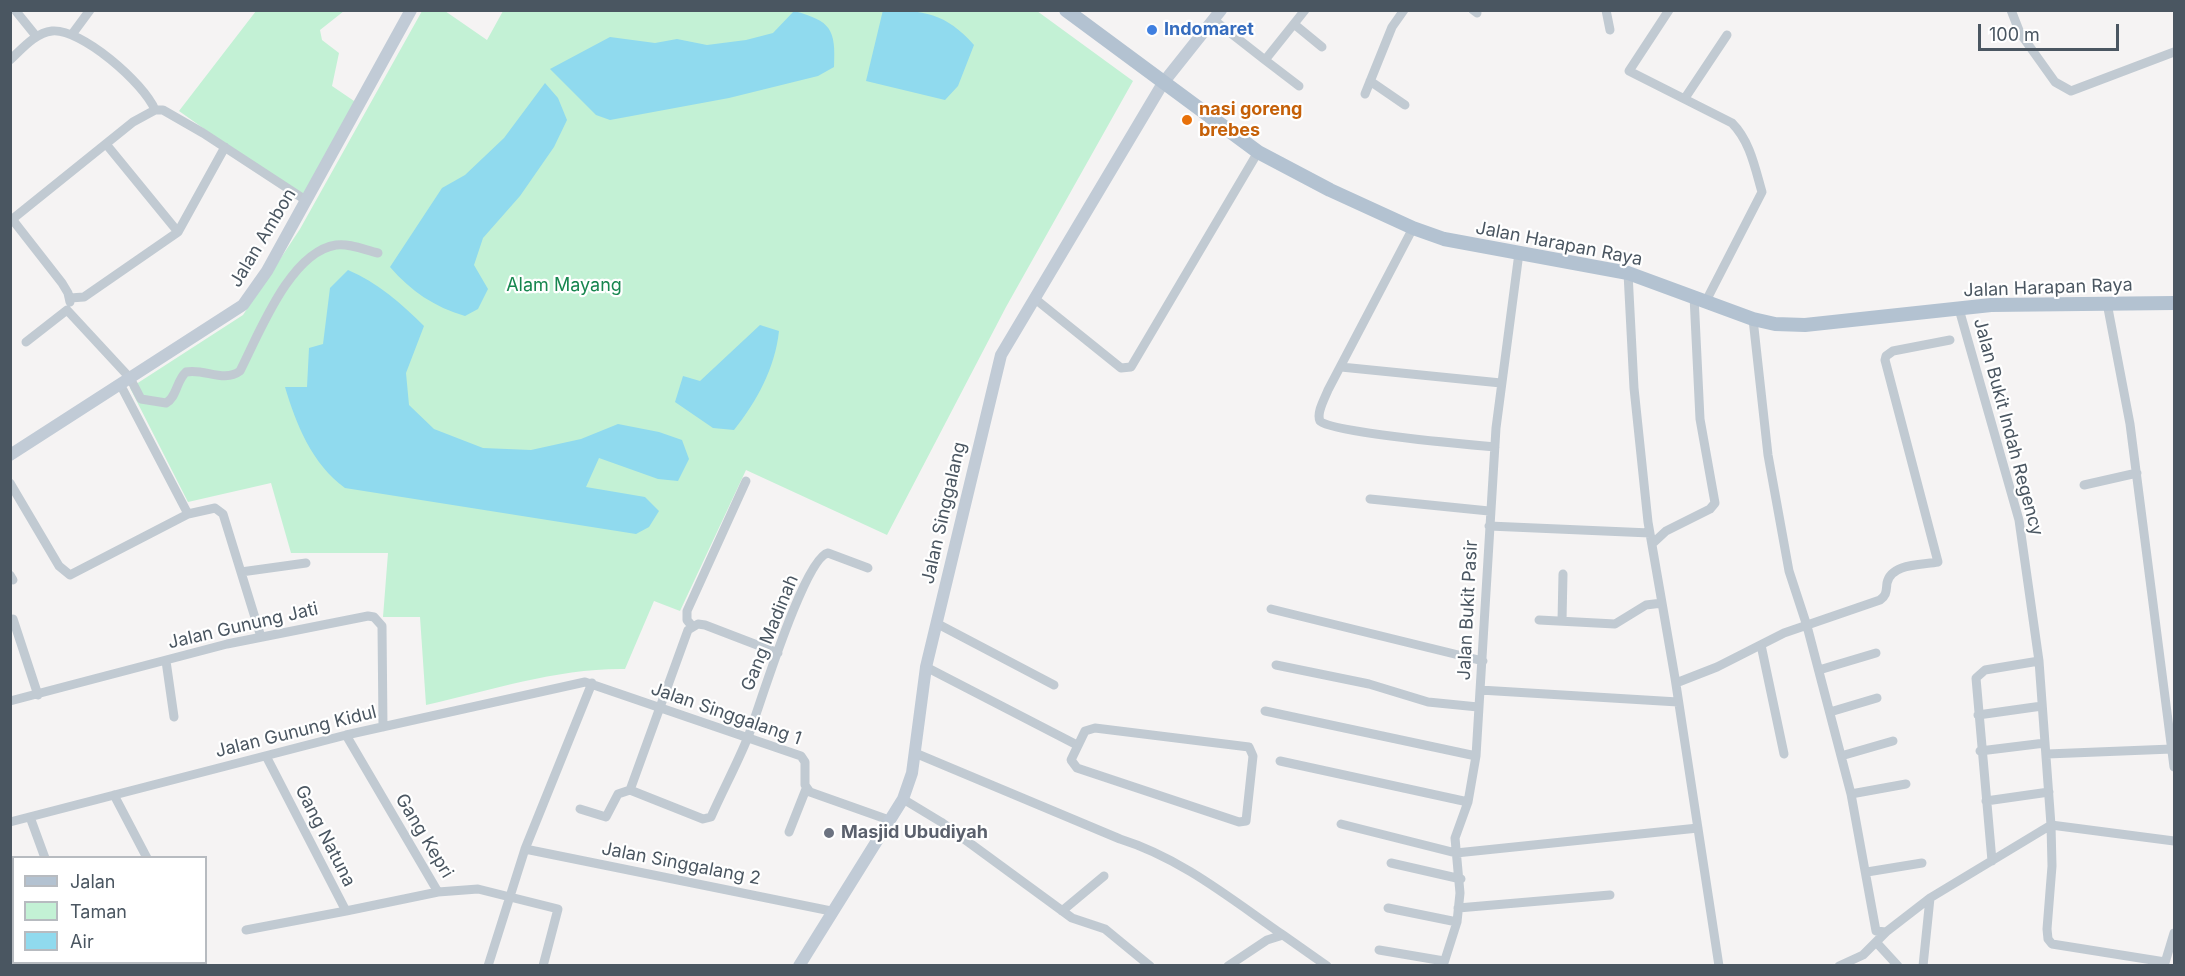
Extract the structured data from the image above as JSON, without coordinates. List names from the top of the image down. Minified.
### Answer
{"streets":{"main road":["Jalan Ambon","Jalan Harapan Raya","Jalan Singgalang"],"street":["Jalan Bukit Indah Regency","Jalan Bukit Pasir","Jalan Gunung Jati","Gang Madinah","Jalan Singgalang 1","Jalan Gunung Kidul","Gang Natuna","Gang Kepri","Jalan Singgalang 2"]},"crossings":[["Jalan Harapan Raya","Jalan Bukit Indah Regency"],["Jalan Harapan Raya","Jalan Singgalang"],["Jalan Harapan Raya","Jalan Bukit Pasir"],["Jalan Singgalang","Jalan Singgalang 2"],["Jalan Gunung Jati","Jalan Gunung Kidul"],["Gang Madinah","Jalan Singgalang 1"],["Jalan Singgalang 1","Jalan Gunung Kidul"],["Jalan Gunung Kidul","Gang Natuna"],["Jalan Gunung Kidul","Gang Kepri"],["Gang Natuna","Gang Kepri"]],"parks":["Alam Mayang"],"places":["Indomaret","nasi goreng brebes","Masjid Ubudiyah"],"legend":["Jalan","Taman","Air"],"scale_bar":"100 m"}
